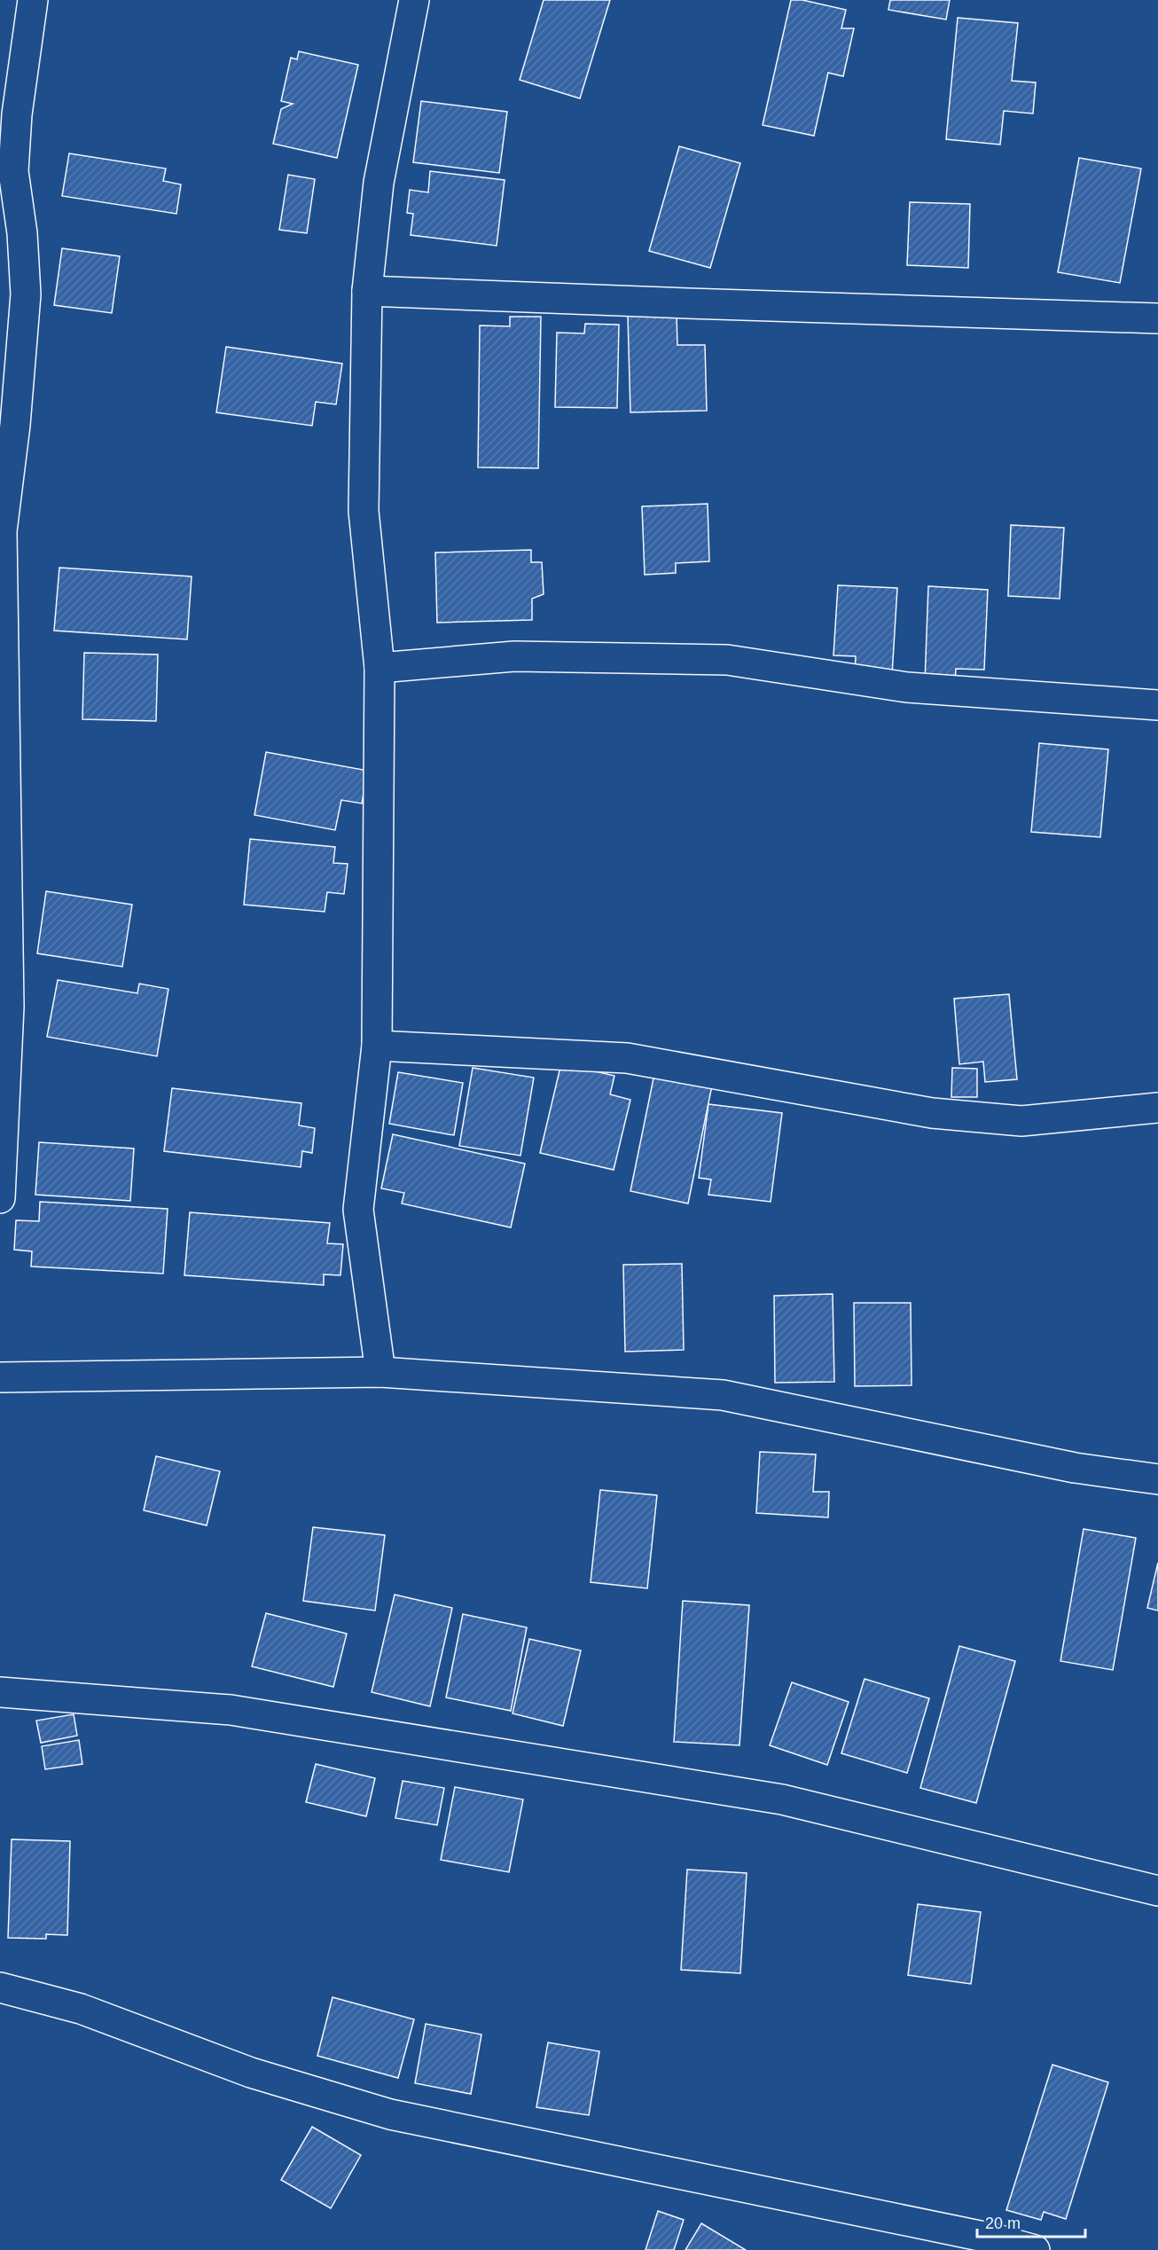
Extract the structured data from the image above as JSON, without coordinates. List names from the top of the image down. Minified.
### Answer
{"scale_bar":"20 m"}
